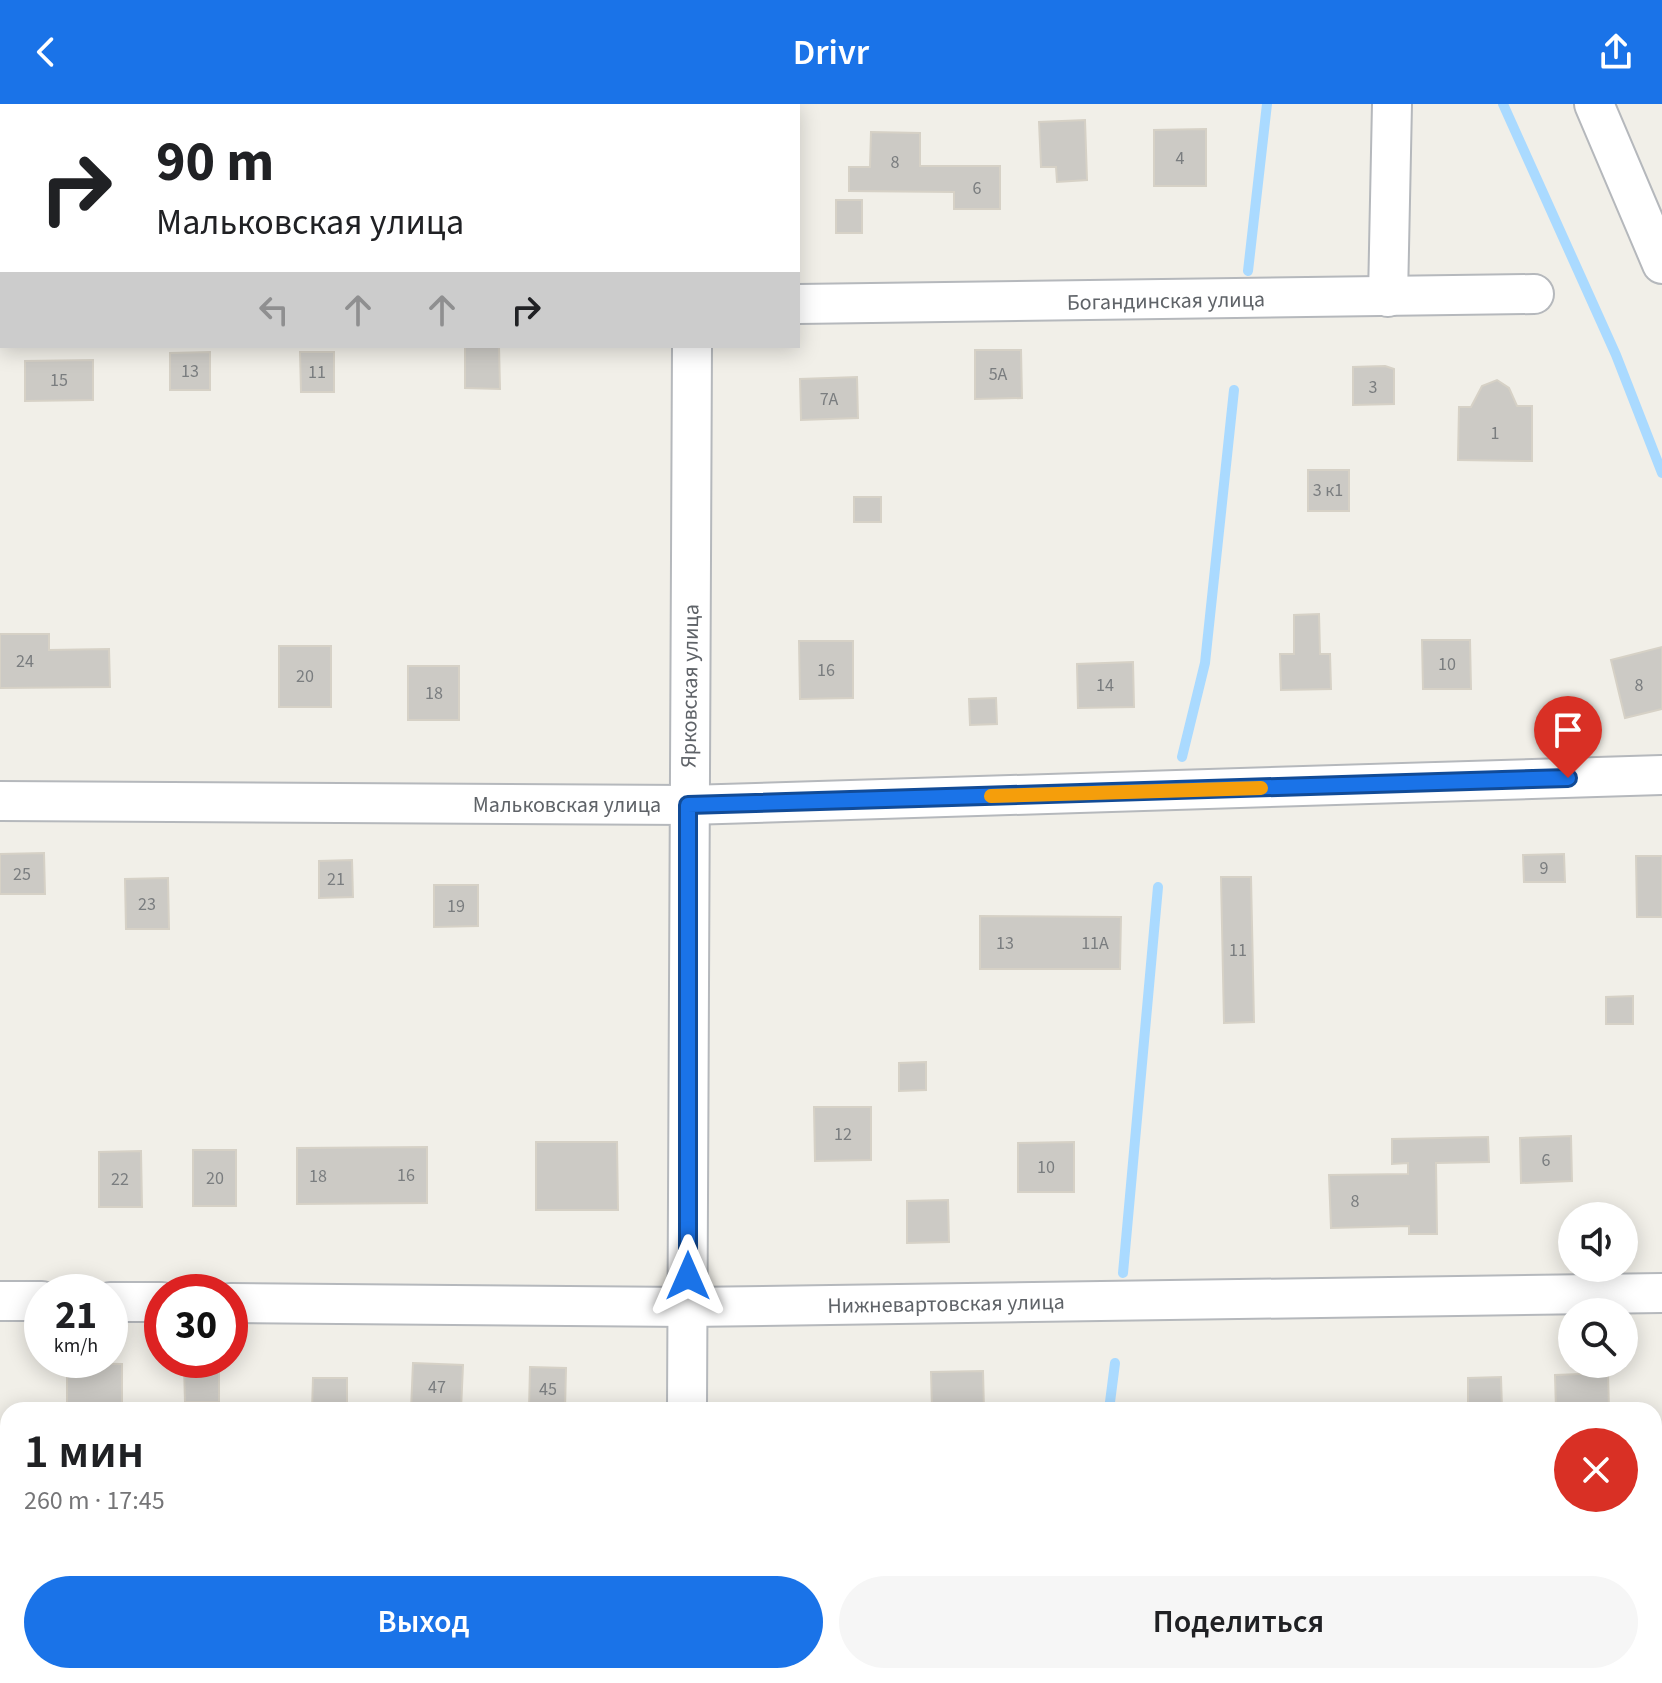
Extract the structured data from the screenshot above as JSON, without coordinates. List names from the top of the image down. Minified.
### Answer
{"streets":{"street":["Богандинская улица","Ярковская улица","Мальковская улица","Нижневартовская улица"]},"crossings":[["Ярковская улица","Мальковская улица"],["Ярковская улица","Нижневартовская улица"]],"house_numbers":["4","8","6","13","11","5А","15","3","7А","1","3 к1","24","10","16","20","14","8","18","9","25","21","23","19","13","11А","11","12","6","10","16","18","20","22","8","47","45"],"page":{"header":"Drivr","turn":["90 m","Мальковская улица"],"speed":"21 km/h","limit":"30","heading":["1 мин","260 m · 17:45"],"buttons":["Выход","Поделиться"]}}
